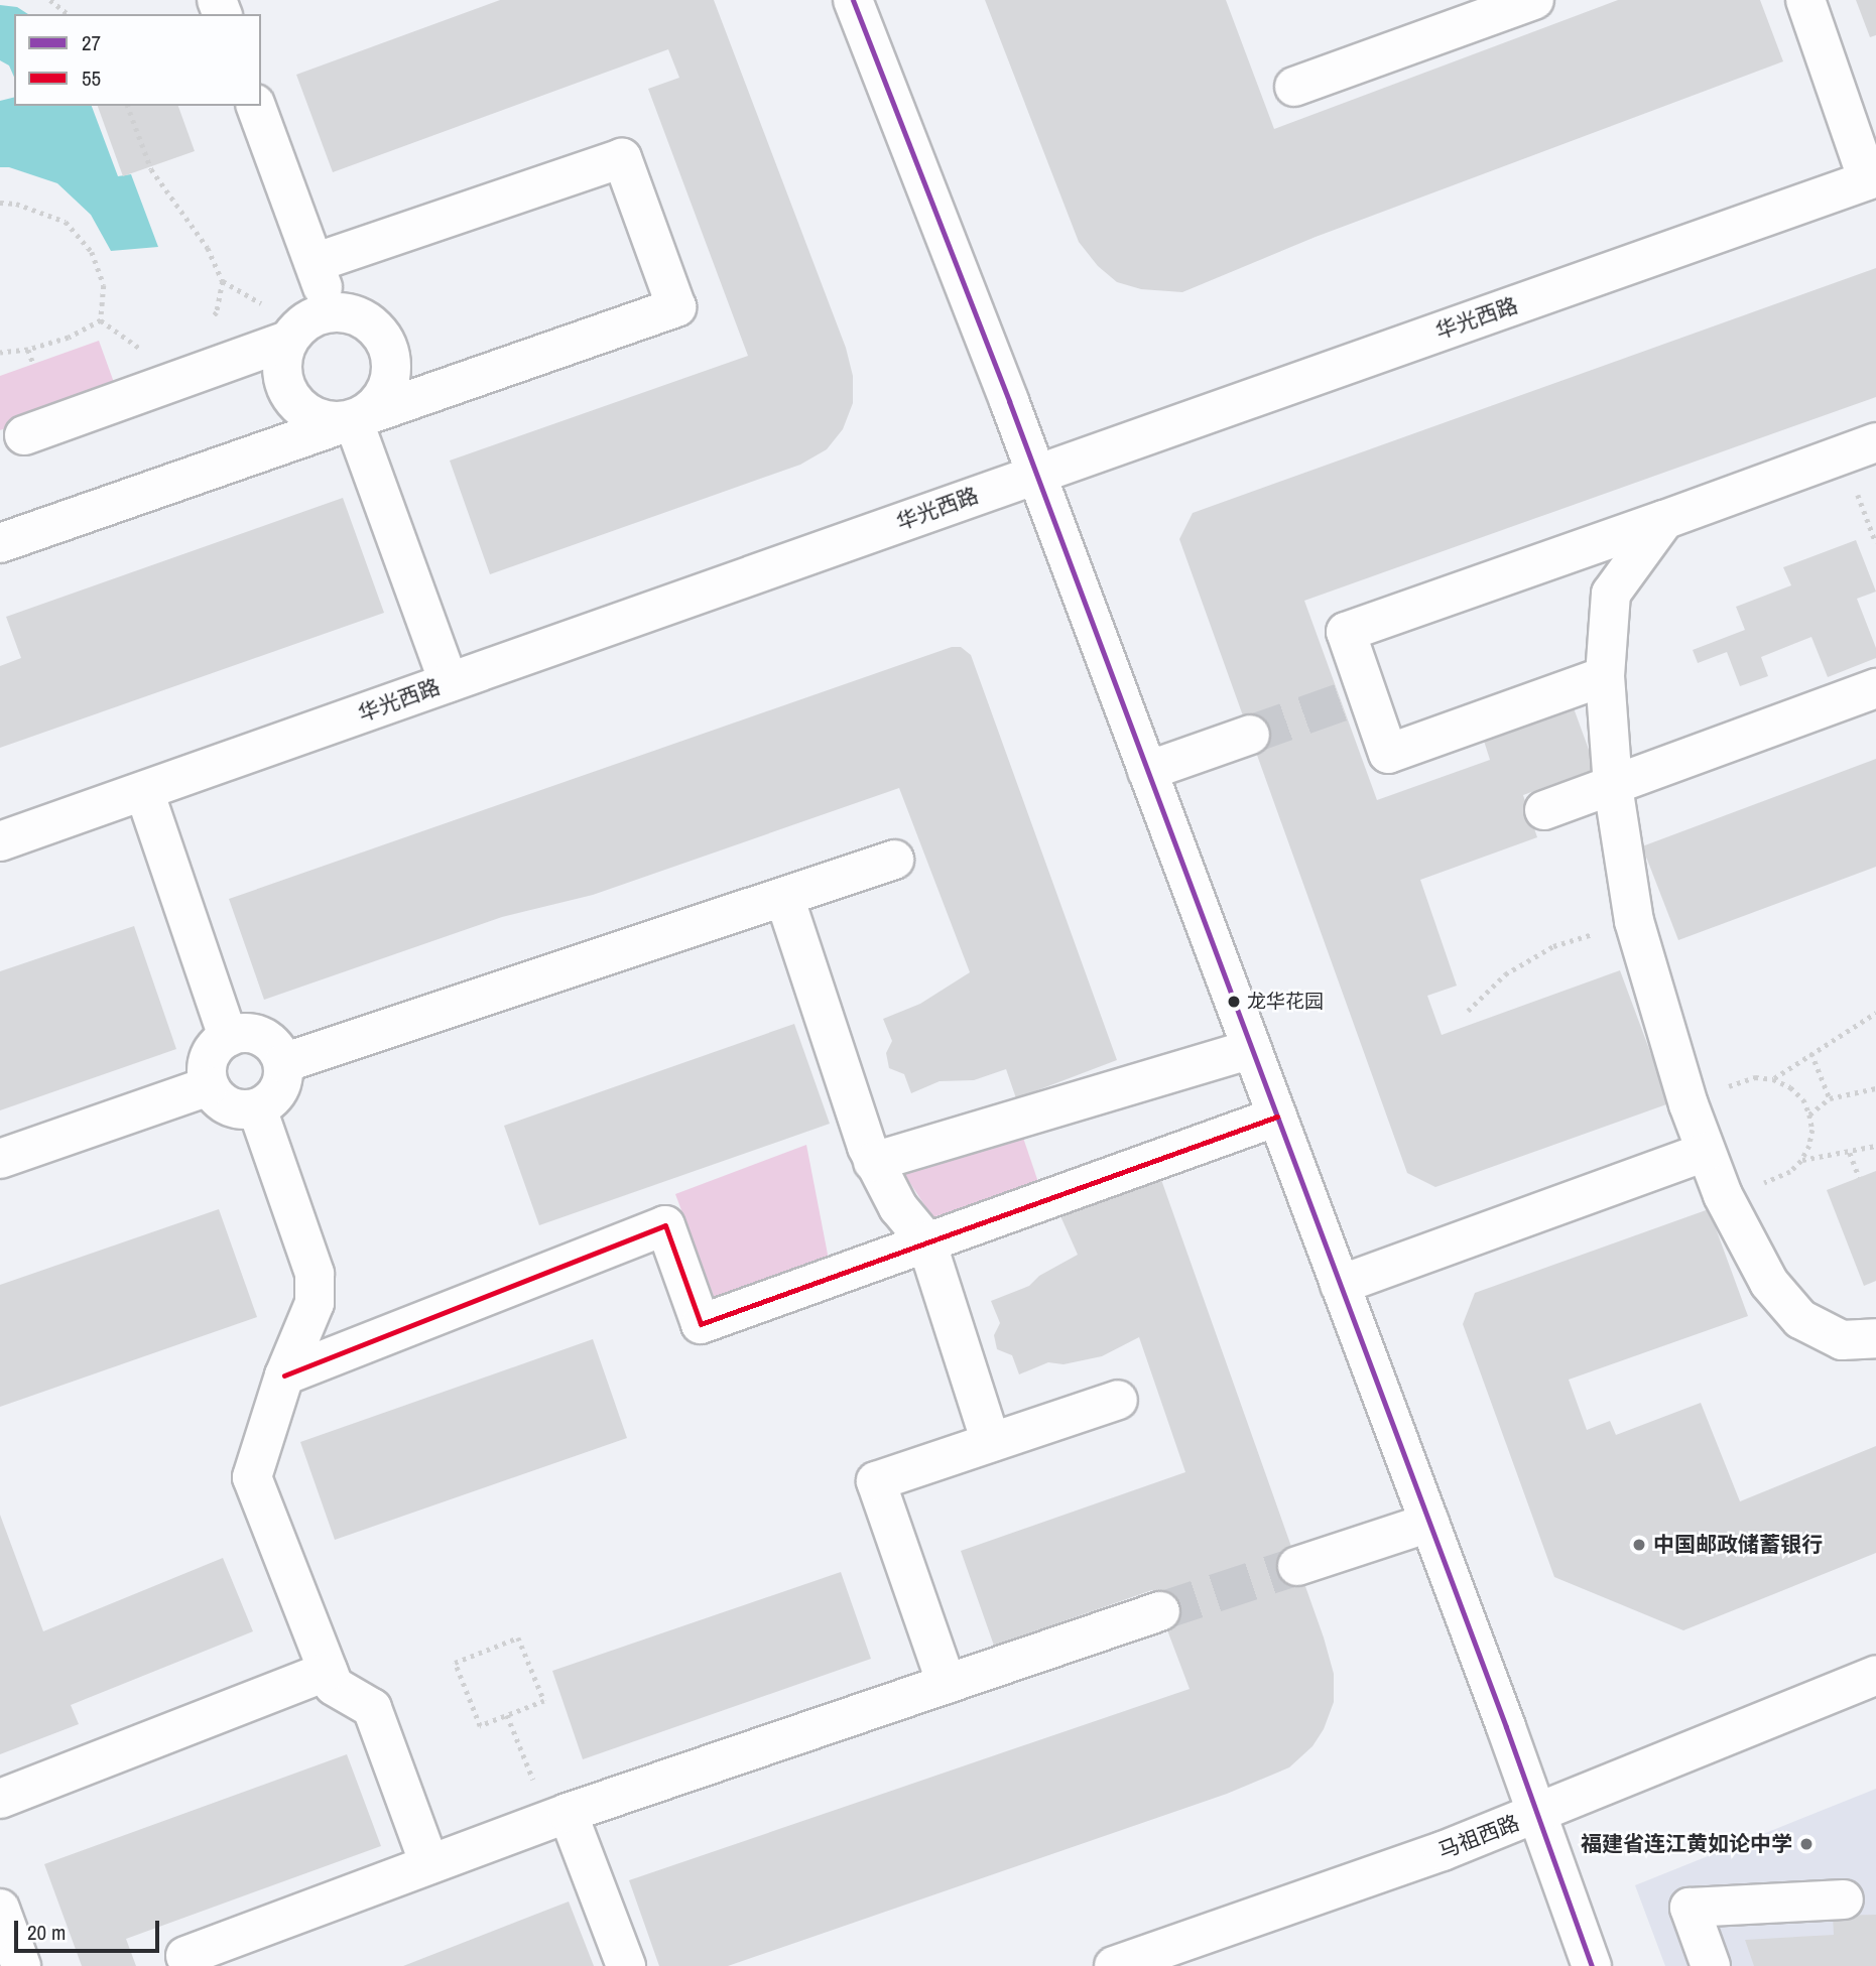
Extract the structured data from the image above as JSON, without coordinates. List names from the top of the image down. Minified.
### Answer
{"streets":{"street":["华光西路","马祖西路"]},"places":["龙华花园","中国邮政储蓄银行","福建省连江黄如论中学"],"lines":["transit line 27","transit line 55"],"legend":["27","55"],"scale_bar":"20 m"}
